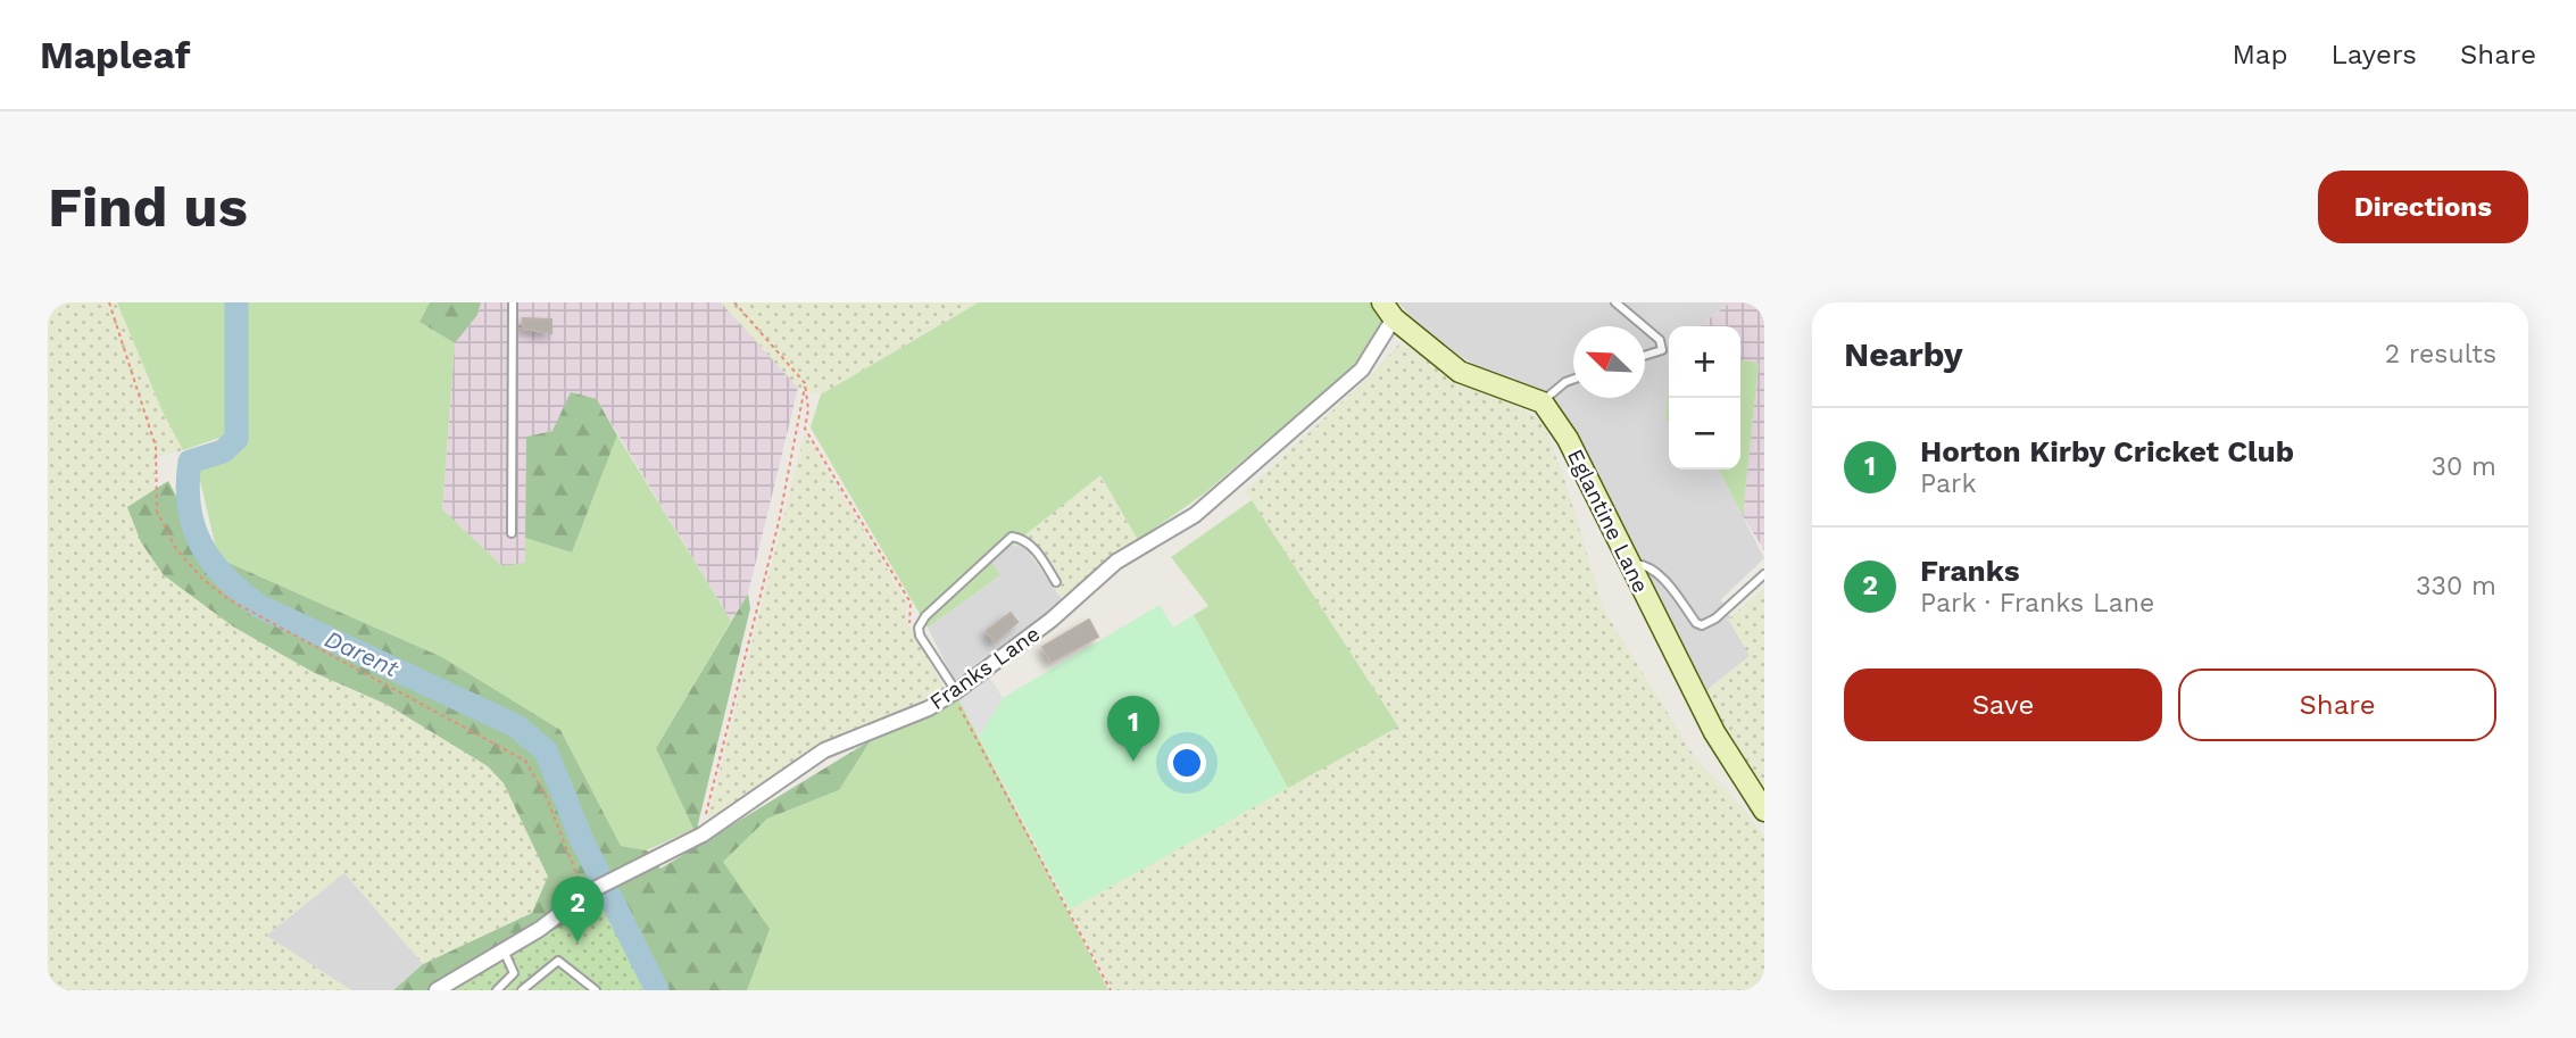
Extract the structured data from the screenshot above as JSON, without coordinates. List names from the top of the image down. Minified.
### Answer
{"streets":{"street":["Eglantine Lane","Franks Lane"]},"water":["Darent"],"north":"top left","page":{"header":"Mapleaf","nav":["Map","Layers","Share"],"buttons":["Directions",["Save","Share"]],"title":"Find us","heading":["Nearby","2 results"],"map_buttons":["+","−"],"list":[{"mark":"1","name":"Horton Kirby Cricket Club","note":"Park","value":"30 m"},{"mark":"2","name":"Franks","note":"Park · Franks Lane","value":"330 m"}],"pins":["1","2"]}}
